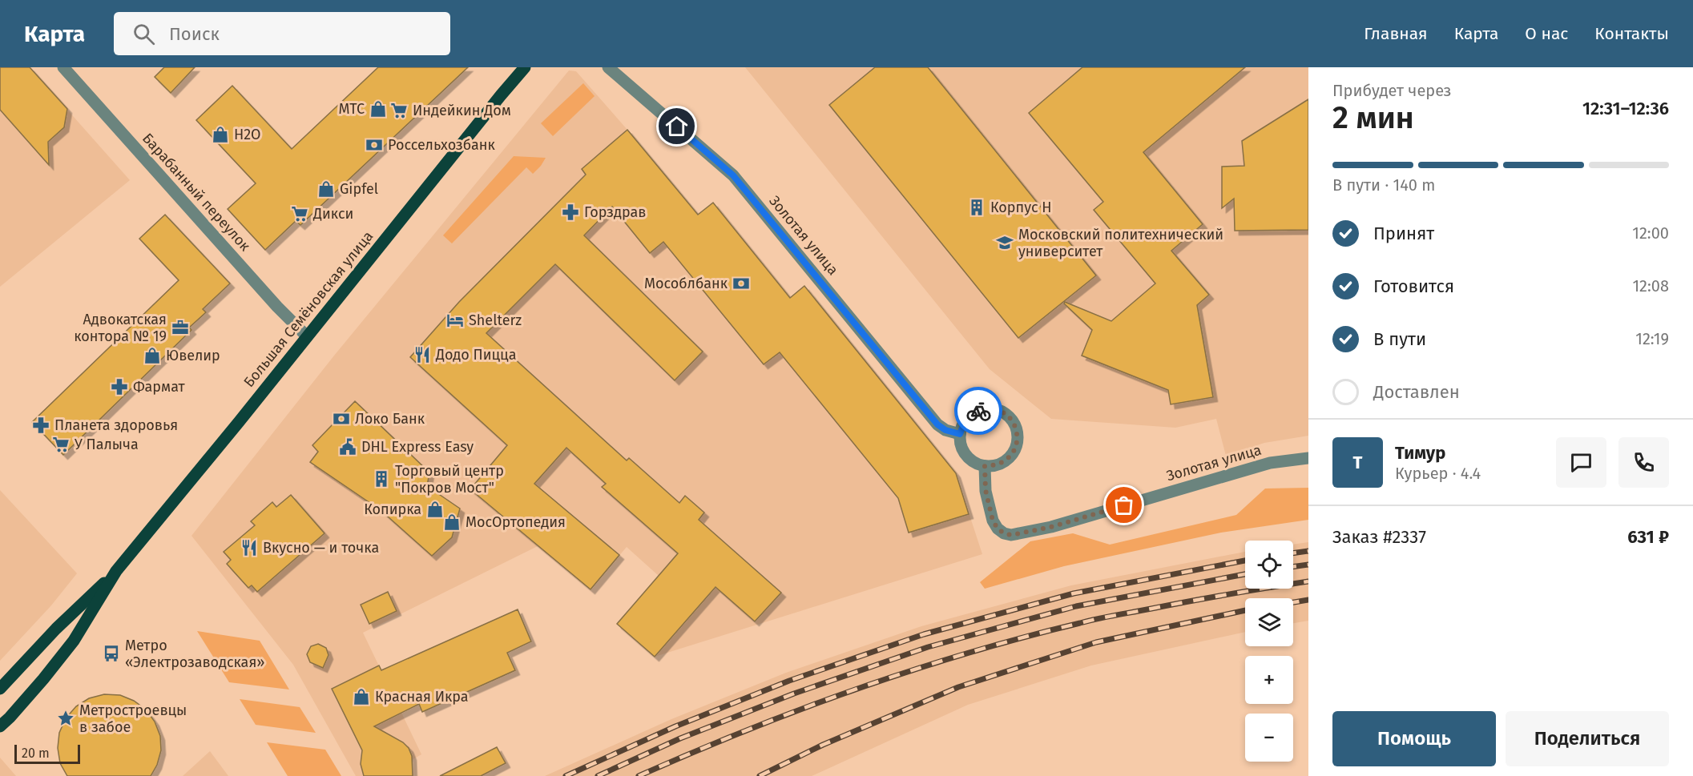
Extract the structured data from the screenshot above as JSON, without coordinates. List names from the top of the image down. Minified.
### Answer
{"streets":{"main road":["Большая Семёновская улица"],"street":["Барабанный переулок","Золотая улица"]},"crossings":[["Барабанный переулок","Большая Семёновская улица"]],"places":{"shop":["МТС","H2O","Gipfel","Ювелир","Копирка","МосОртопедия","Красная Икра"],"supermarket":["Индейкин Дом","Дикси","У Палыча"],"bank":["Россельхозбанк","Мособлбанк","Локо Банк"],"building":["Корпус Н","Торговый центр \"Покров Мост\""],"pharmacy":["Горздрав","Фармат","Планета здоровья"],"school or university":["Московский политехнический университет"],"hotel":["Shelterz"],"office":["Адвокатская контора № 19"],"restaurant":["Додо Пицца","Вкусно — и точка"],"public building":["DHL Express Easy"],"bus stop":["Метро «Электрозаводская»"],"place":["Метростроевцы в забое"]},"scale_bar":"20 m","page":{"header":"Карта","search":"Поиск","nav":["Главная","Карта","О нас","Контакты"],"heading":["2 мин","Прибудет через","12:31–12:36"],"panel":["Тимур","Курьер · 4.4","Заказ #2337","631 ₽"],"bar":"В пути · 140 m","list":[["Принят","12:00"],["Готовится","12:08"],["В пути","12:19"],"Доставлен"],"round":"Т","map_buttons":["+","−"],"buttons":["Помощь","Поделиться"],"scale":"20 m"}}
